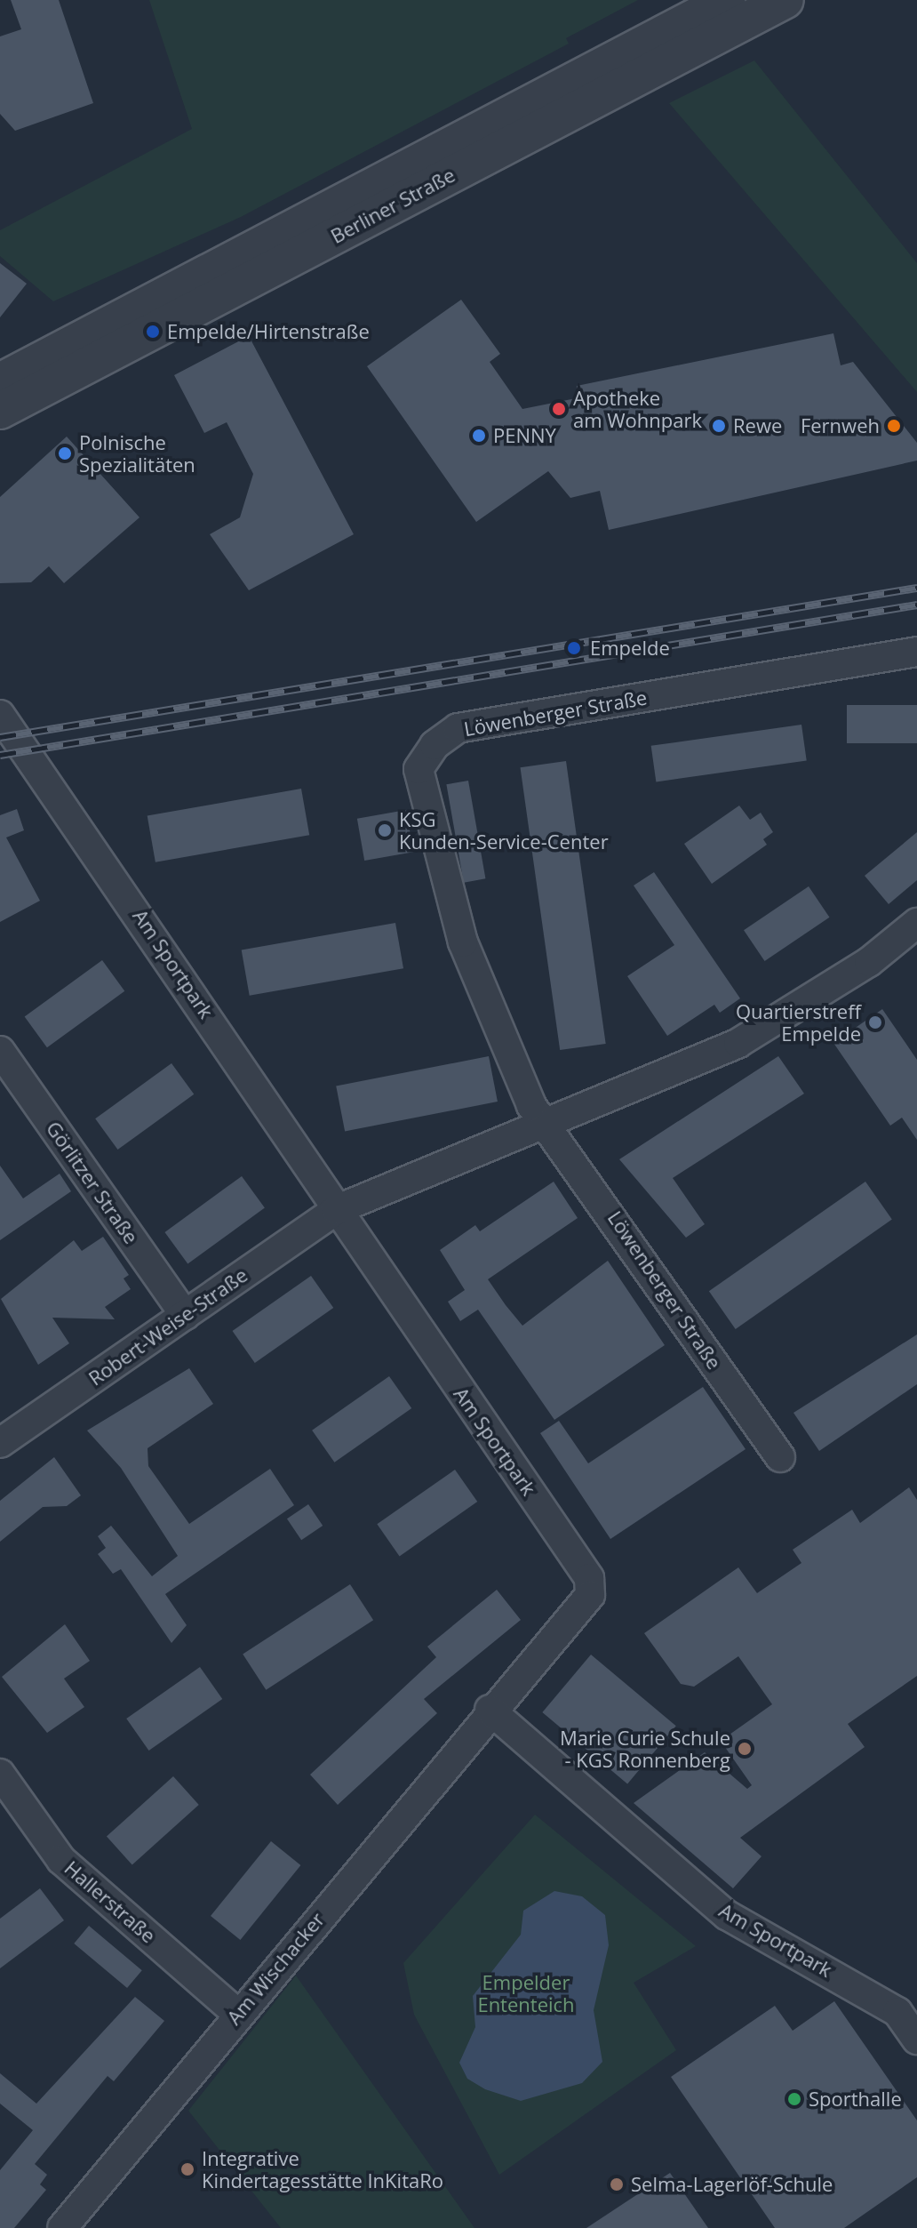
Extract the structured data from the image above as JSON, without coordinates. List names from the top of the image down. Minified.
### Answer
{"streets":{"street":["Berliner Straße","Löwenberger Straße","Am Sportpark","Görlitzer Straße","Robert-Weise-Straße","Hallerstraße","Am Wischacker"]},"crossings":[["Am Sportpark","Robert-Weise-Straße"],["Am Sportpark","Am Wischacker"],["Görlitzer Straße","Robert-Weise-Straße"],["Hallerstraße","Am Wischacker"]],"parks":["Empelder Ententeich"],"places":["Empelde/Hirtenstraße","Apotheke am Wohnpark","Rewe","Fernweh","PENNY","Polnische Spezialitäten","Empelde","KSG Kunden-Service-Center","Quartierstreff Empelde","Marie Curie Schule - KGS Ronnenberg","Sporthalle","Integrative Kindertagesstätte InKitaRo","Selma-Lagerlöf-Schule"]}
